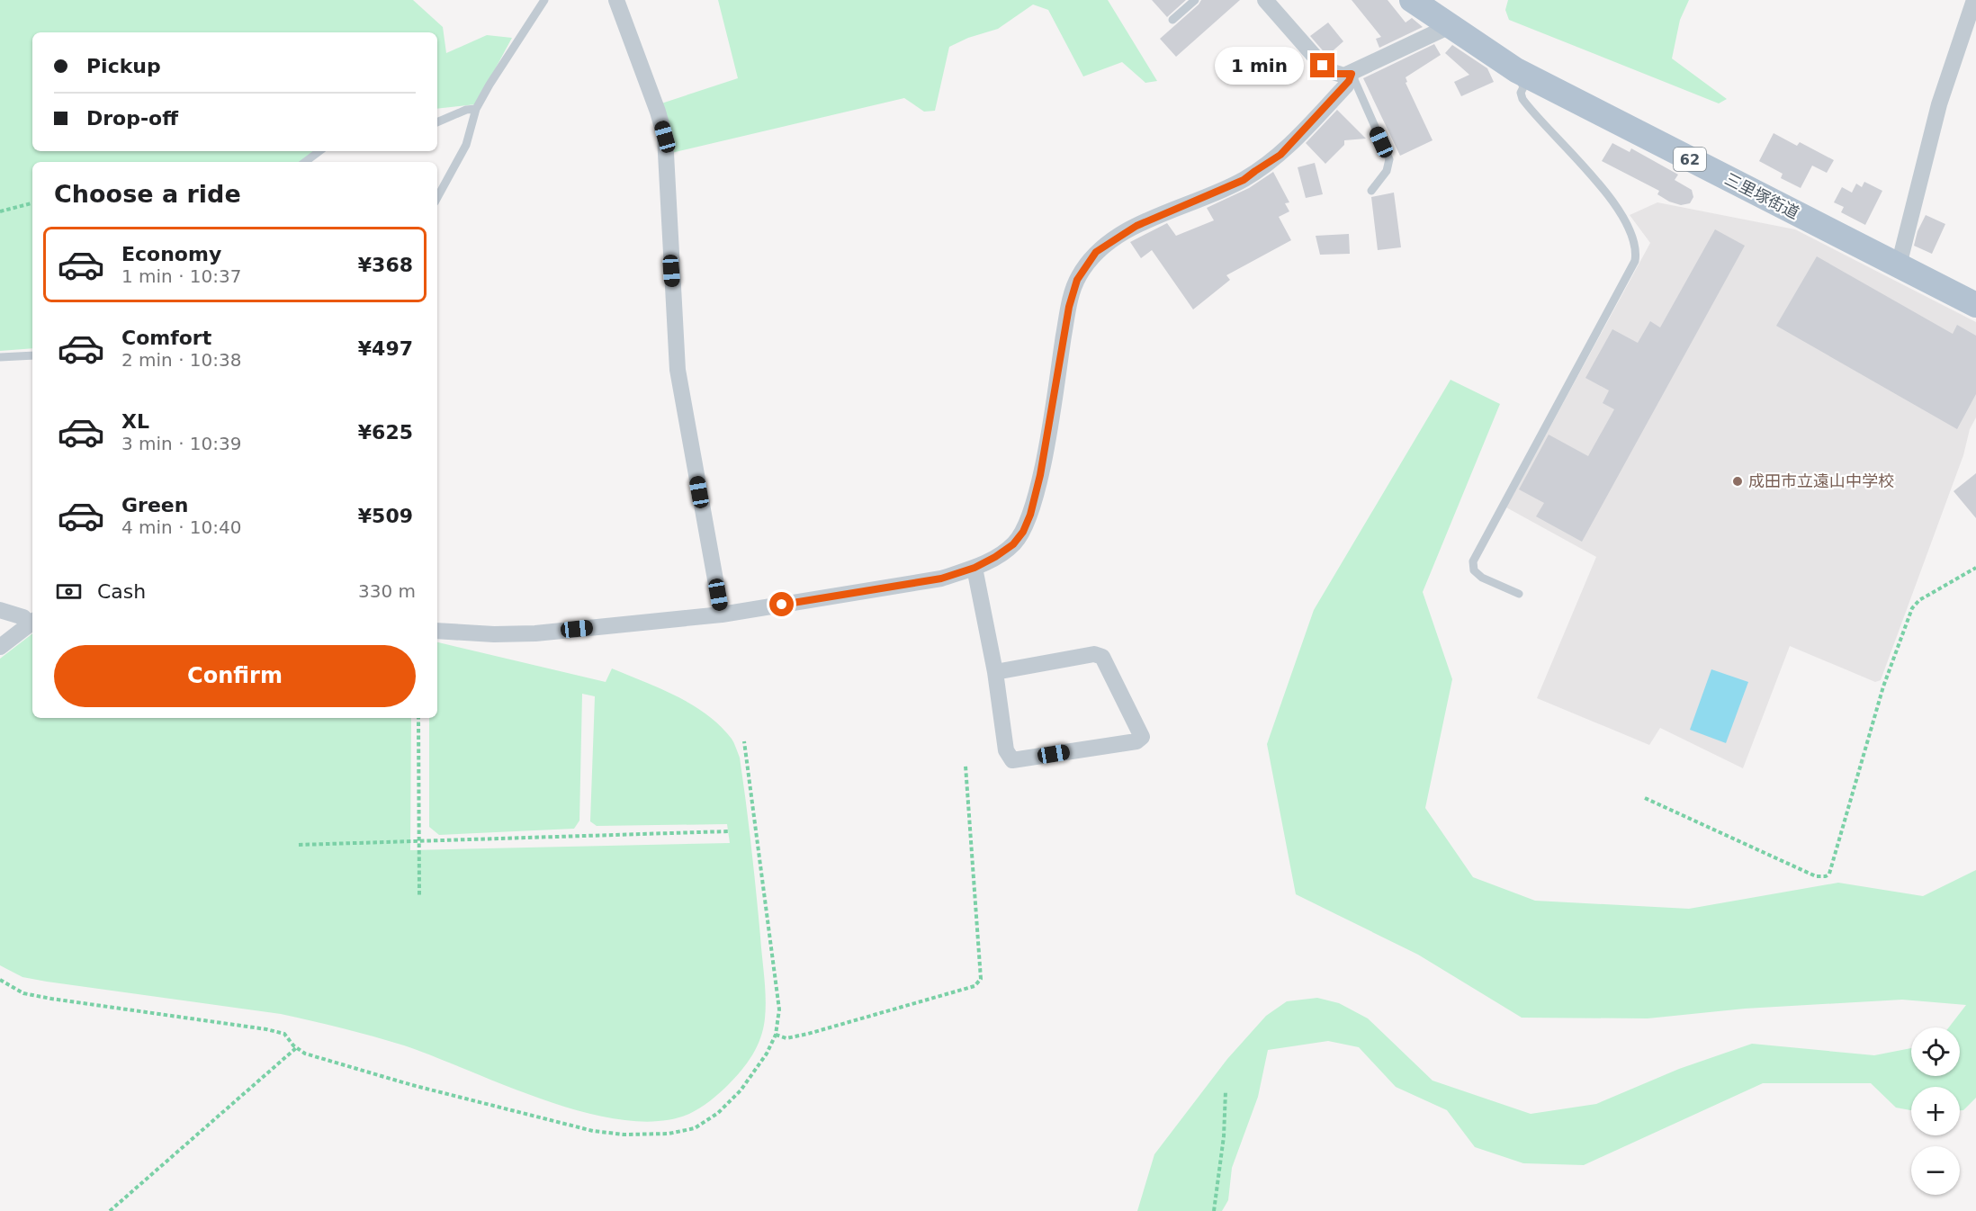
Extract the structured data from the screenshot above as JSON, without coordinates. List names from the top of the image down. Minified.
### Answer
{"streets":{"main road":["62","三里塚街道"]},"places":["成田市立遠山中学校"],"page":{"banner":["Pickup","Drop-off"],"bubble":"1 min","heading":"Choose a ride","list":[{"name":"Economy","note":"1 min · 10:37","value":"¥368"},{"name":"Comfort","note":"2 min · 10:38","value":"¥497"},{"name":"XL","note":"3 min · 10:39","value":"¥625"},{"name":"Green","note":"4 min · 10:40","value":"¥509"}],"pay":["Cash","330 m"],"buttons":"Confirm","map_buttons":["+","−"]}}
